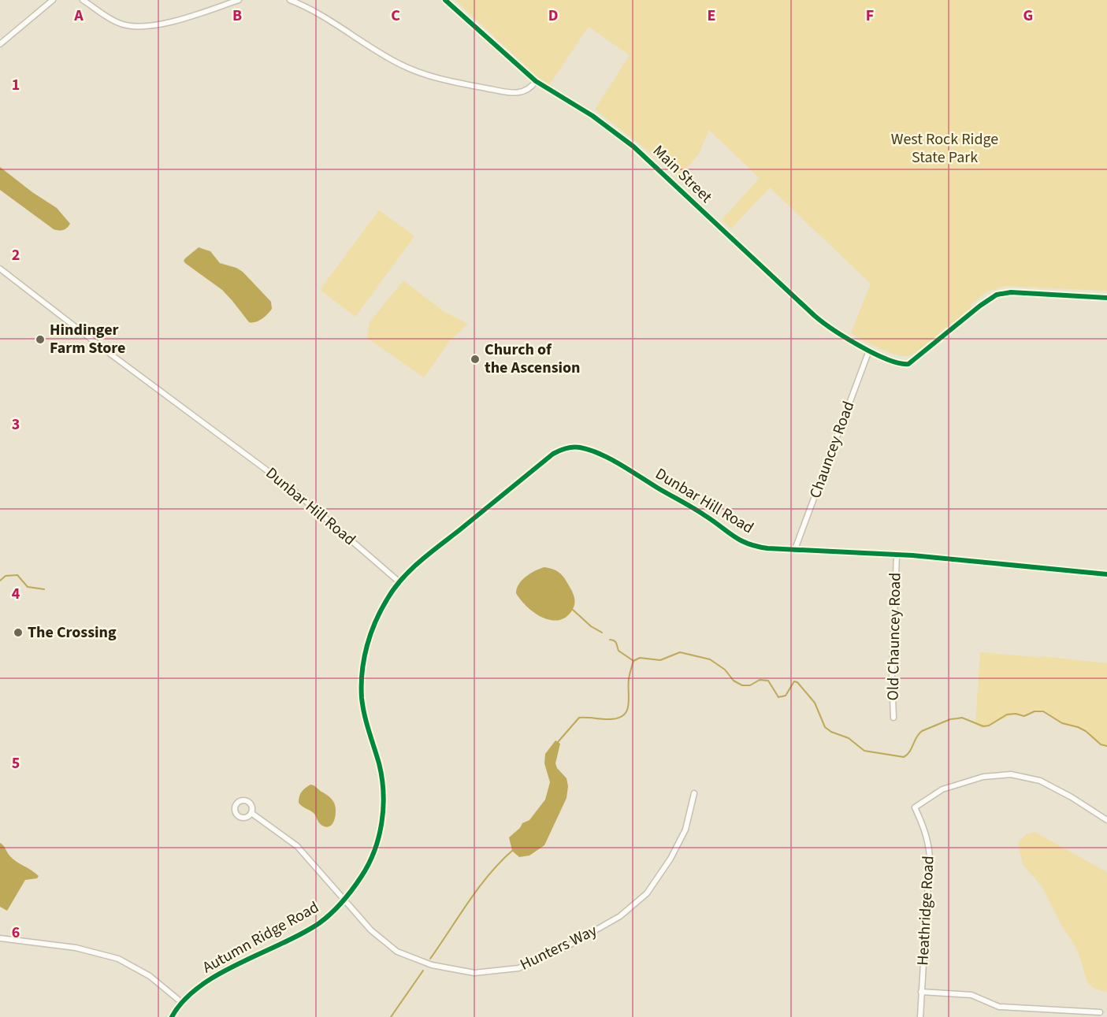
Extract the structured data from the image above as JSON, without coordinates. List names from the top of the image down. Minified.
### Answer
{"streets":{"street":["Main Street","Chauncey Road","Dunbar Hill Road","Old Chauncey Road","Heathridge Road","Autumn Ridge Road","Hunters Way"]},"crossings":[["Main Street","Chauncey Road"],["Chauncey Road","Dunbar Hill Road"],["Dunbar Hill Road","Old Chauncey Road"],["Dunbar Hill Road","Autumn Ridge Road"],["Autumn Ridge Road","Hunters Way"]],"parks":["West Rock Ridge State Park"],"places":["Hindinger Farm Store","Church of the Ascension","The Crossing"],"grid":{"columns":["A","B","C","D","E","F","G"],"rows":["1","2","3","4","5","6"]}}
